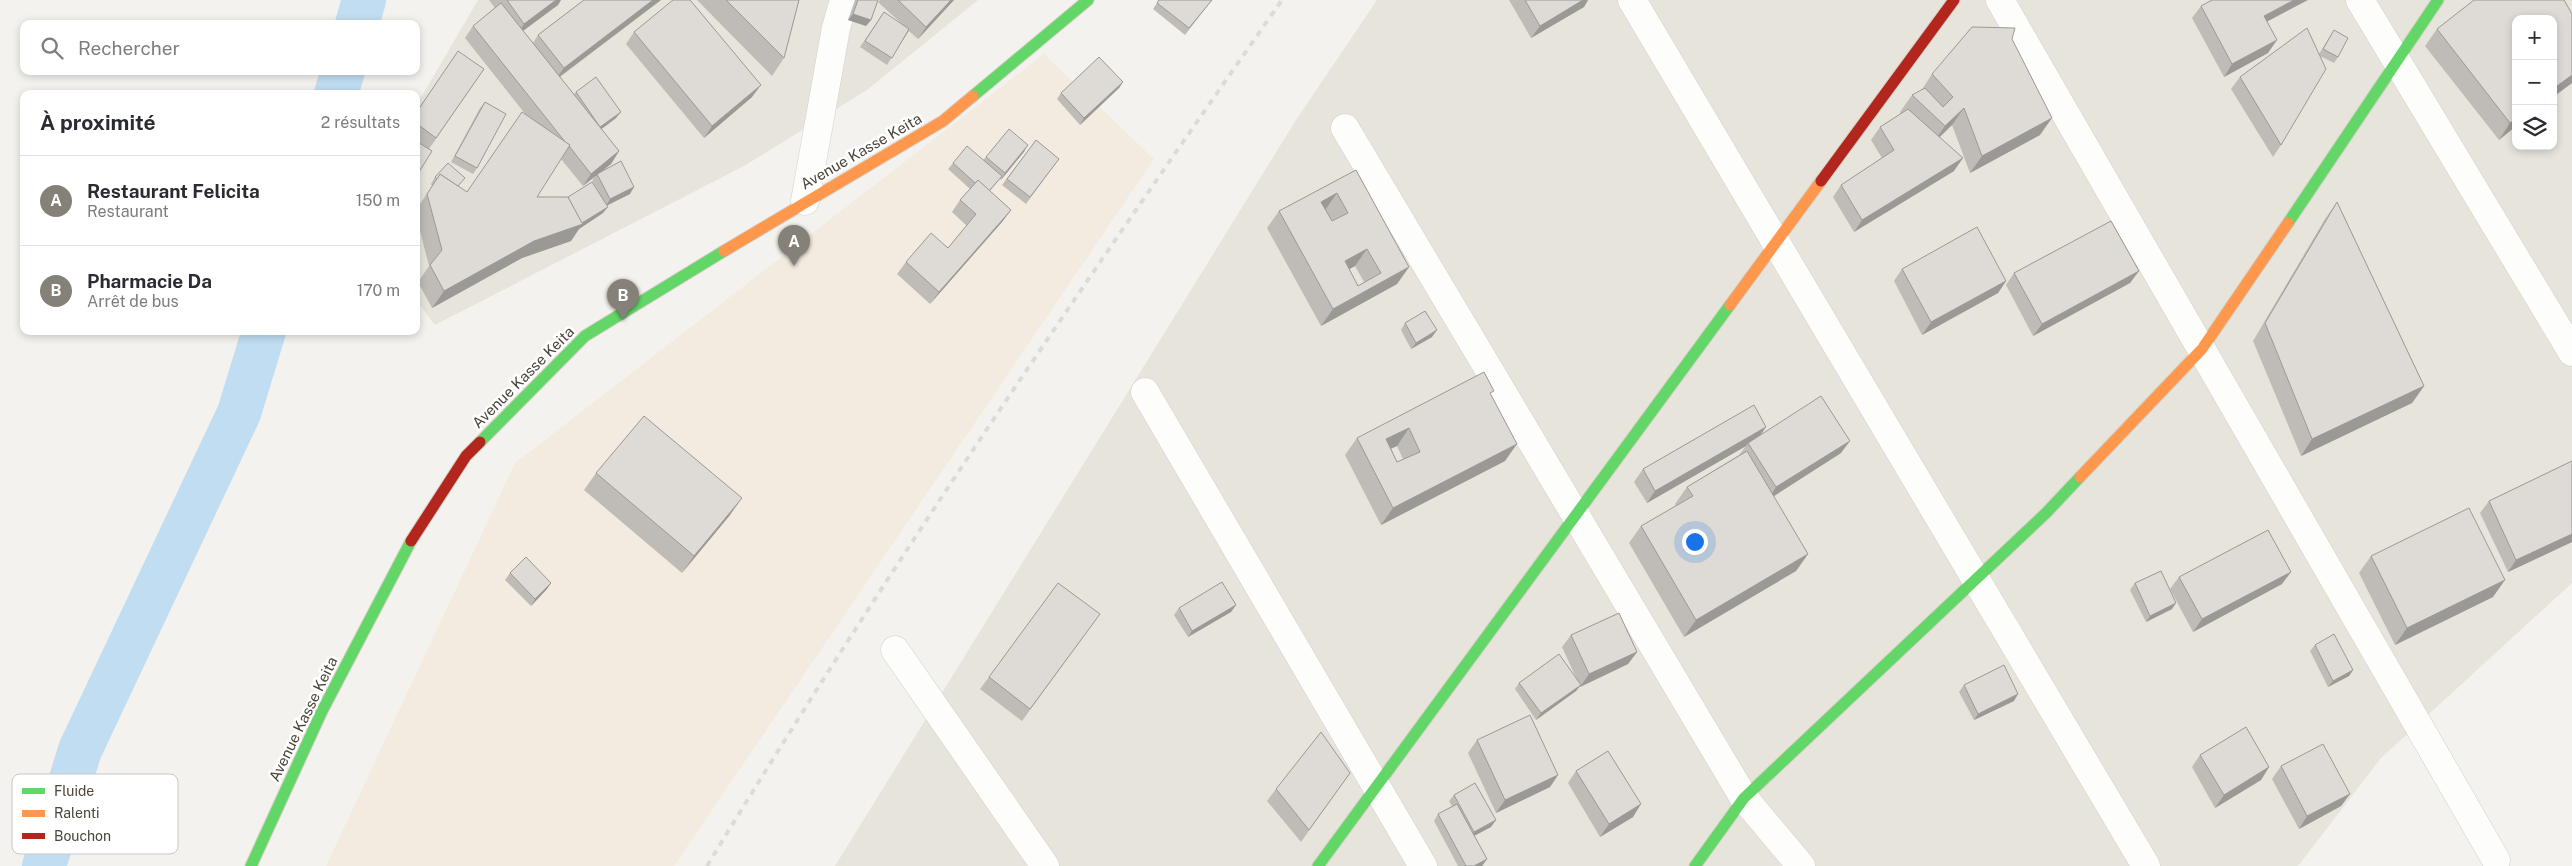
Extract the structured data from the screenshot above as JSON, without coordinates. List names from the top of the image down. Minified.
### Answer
{"streets":{"street":["Avenue Kasse Keita"]},"legend":["Fluide","Ralenti","Bouchon"],"page":{"map_buttons":["+","−"],"search":"Rechercher","heading":["À proximité","2 résultats"],"list":[{"mark":"A","name":"Restaurant Felicita","note":"Restaurant","value":"150 m"},{"mark":"B","name":"Pharmacie Da","note":"Arrêt de bus","value":"170 m"}],"pins":["A","B"]}}
